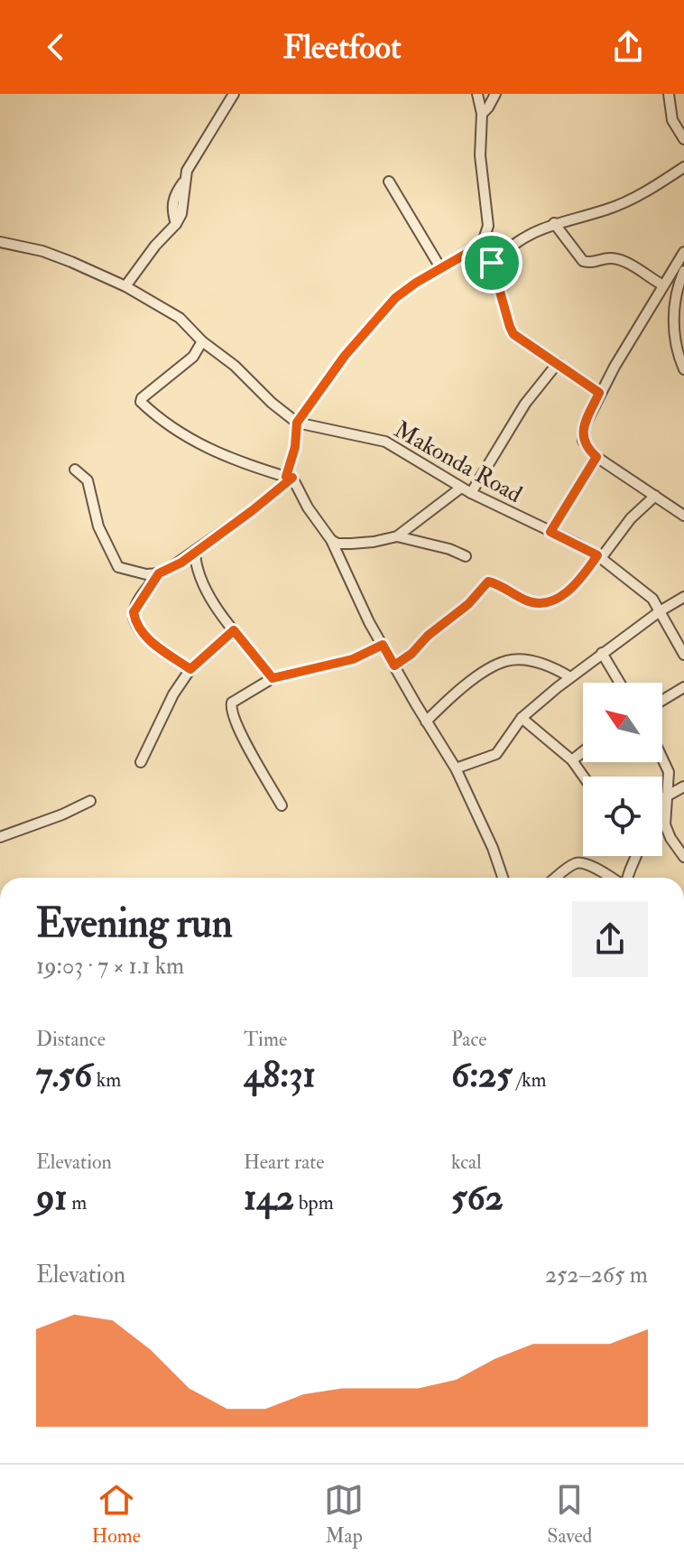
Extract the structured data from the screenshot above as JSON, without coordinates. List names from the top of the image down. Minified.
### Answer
{"streets":{"street":["Makonda Road"]},"north":"top left","page":{"header":"Fleetfoot","heading":["Evening run","19:03 · 7 × 1.1 km"],"stats":[["Distance","7.56 km"],["Time","48:31"],["Pace","6:25 /km"],["Elevation","91 m"],["Heart rate","142 bpm"],["kcal","562"]],"chart":["Elevation","252–265 m"],"tabs":["Home","Map","Saved"]}}
